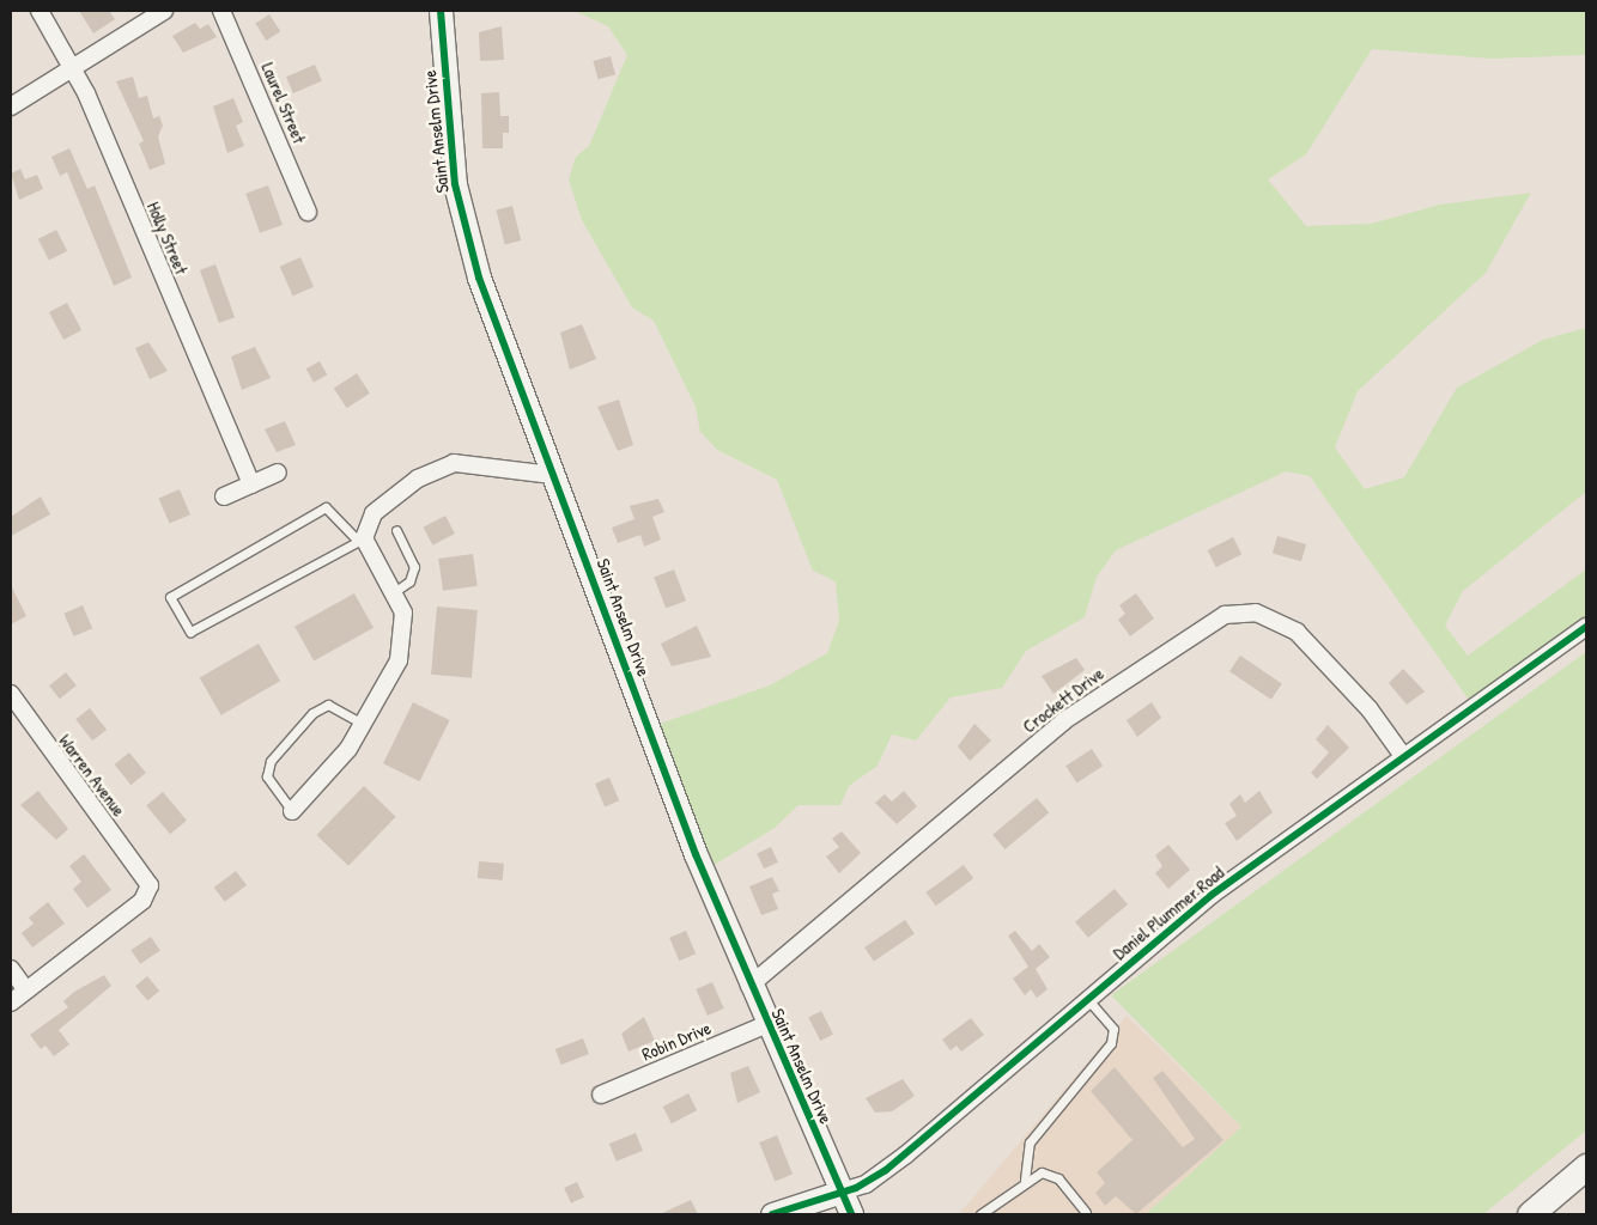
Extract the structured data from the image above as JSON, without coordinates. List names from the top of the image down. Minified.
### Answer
{"streets":{"street":["Laurel Street","Saint Anselm Drive","Holly Street","Crockett Drive","Warren Avenue","Daniel Plummer Road","Robin Drive"]},"crossings":[["Saint Anselm Drive","Crockett Drive"],["Saint Anselm Drive","Daniel Plummer Road"],["Saint Anselm Drive","Robin Drive"],["Crockett Drive","Daniel Plummer Road"]]}
